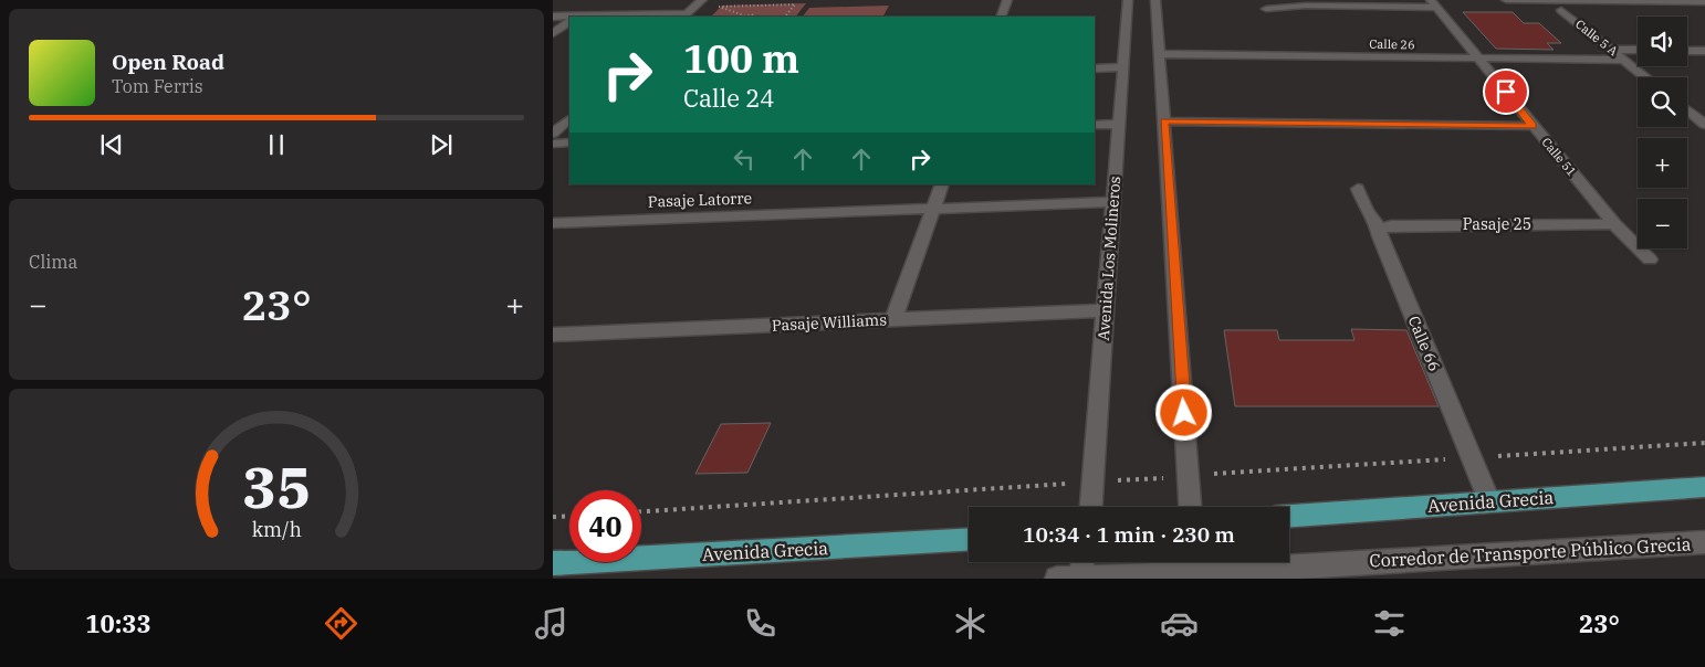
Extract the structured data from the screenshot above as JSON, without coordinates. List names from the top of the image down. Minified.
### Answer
{"streets":{"main road":["Avenida Grecia"],"street":["Calle 5 A","Calle 26","Calle 51","Pasaje Latorre","Pasaje 25","Avenida Los Molineros","Pasaje Williams","Calle 66","Corredor de Transporte Público Grecia"]},"crossings":[["Calle 5 A","Calle 26"],["Calle 26","Calle 51"],["Calle 51","Pasaje 25"],["Pasaje Latorre","Avenida Los Molineros"],["Pasaje 25","Calle 66"],["Avenida Los Molineros","Pasaje Williams"],["Calle 66","Avenida Grecia"]],"page":{"map_buttons":["+","−"],"turn":["100 m","Calle 24"],"song":["Open Road","Tom Ferris"],"tile":"Clima","heat":["−","23°","+"],"limit":"40","trip":"10:34 · 1 min · 230 m","tabs":["10:33","23°"],"gauge":["35","km/h"]}}
